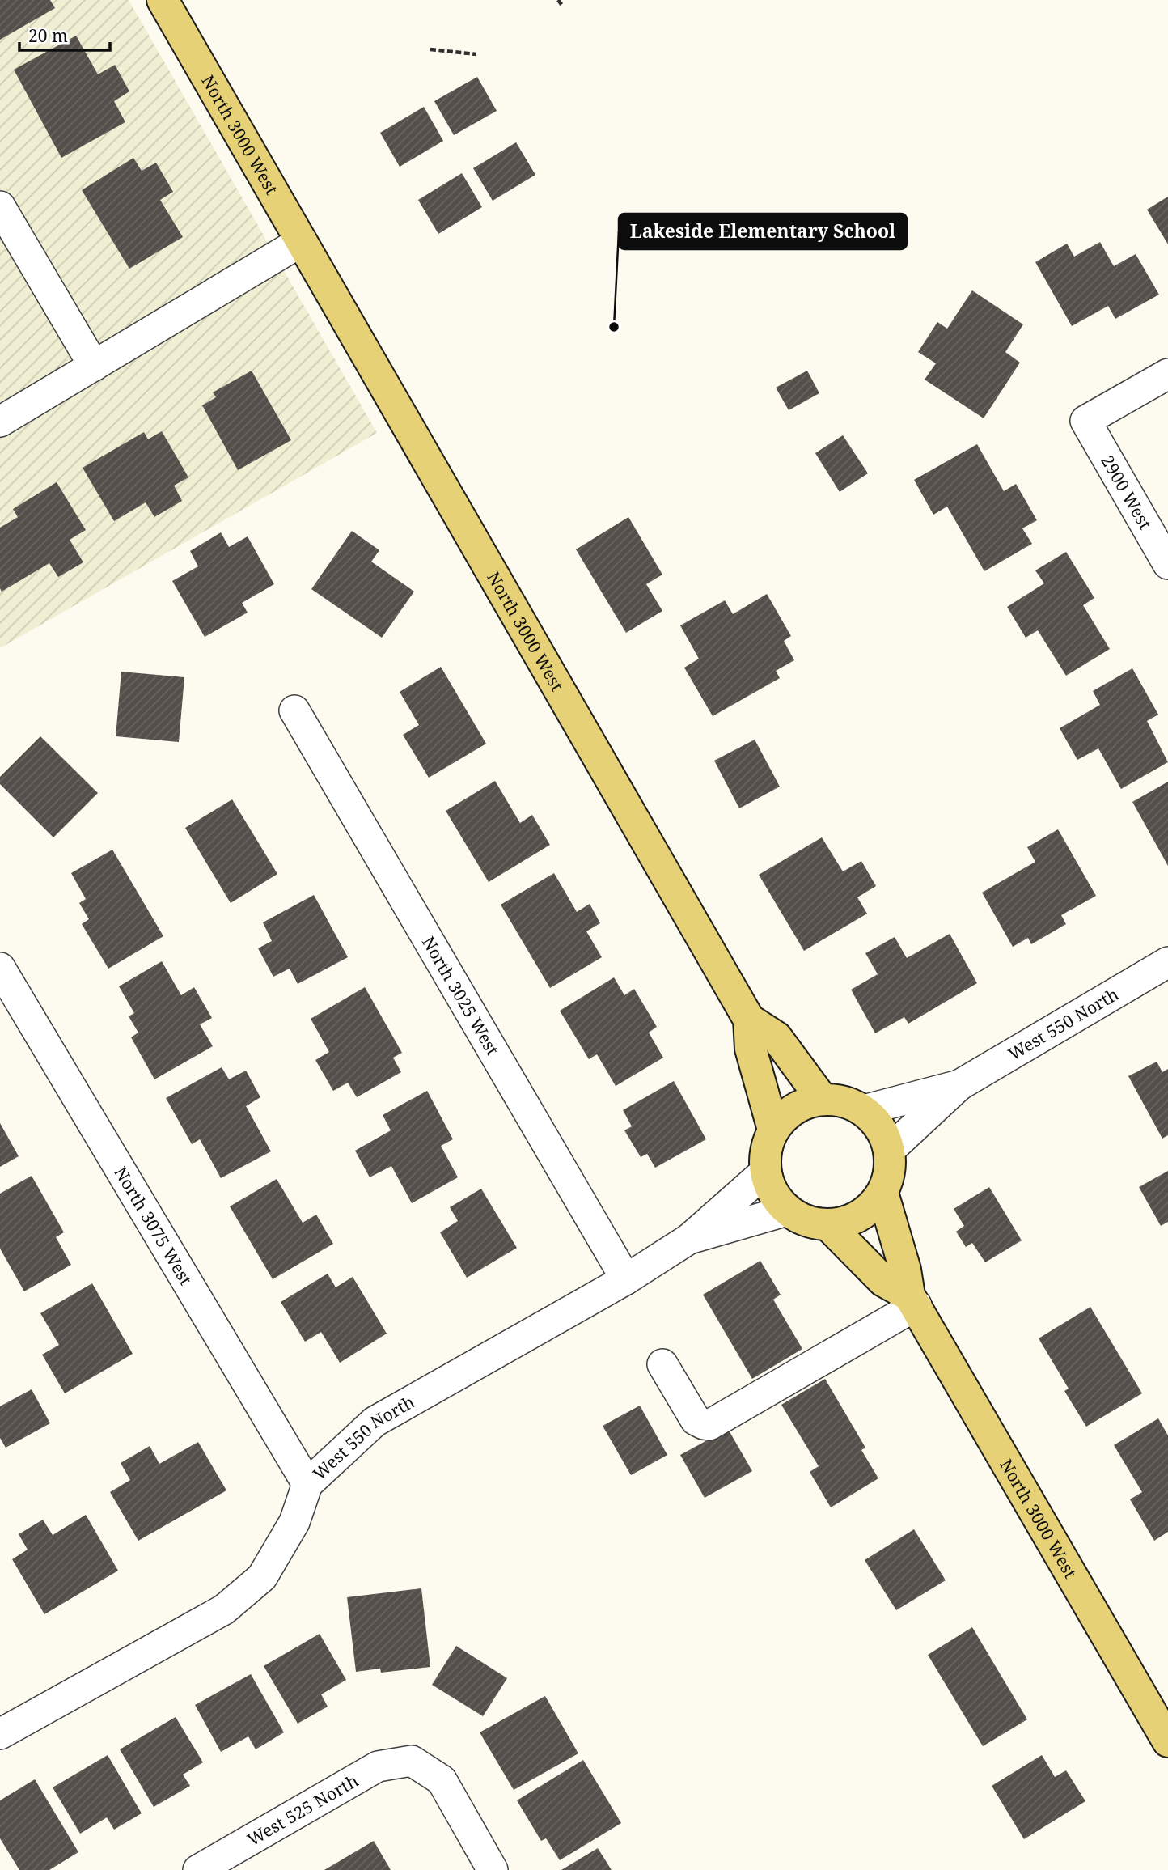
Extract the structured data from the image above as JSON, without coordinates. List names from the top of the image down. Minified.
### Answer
{"streets":{"main road":["North 3000 West"],"street":["2900 West","North 3025 West","West 550 North","North 3075 West","West 525 North"]},"crossings":[["North 3000 West","West 550 North"],["North 3025 West","West 550 North"],["West 550 North","North 3075 West"]],"places":["Lakeside Elementary School"],"scale_bar":"20 m"}
